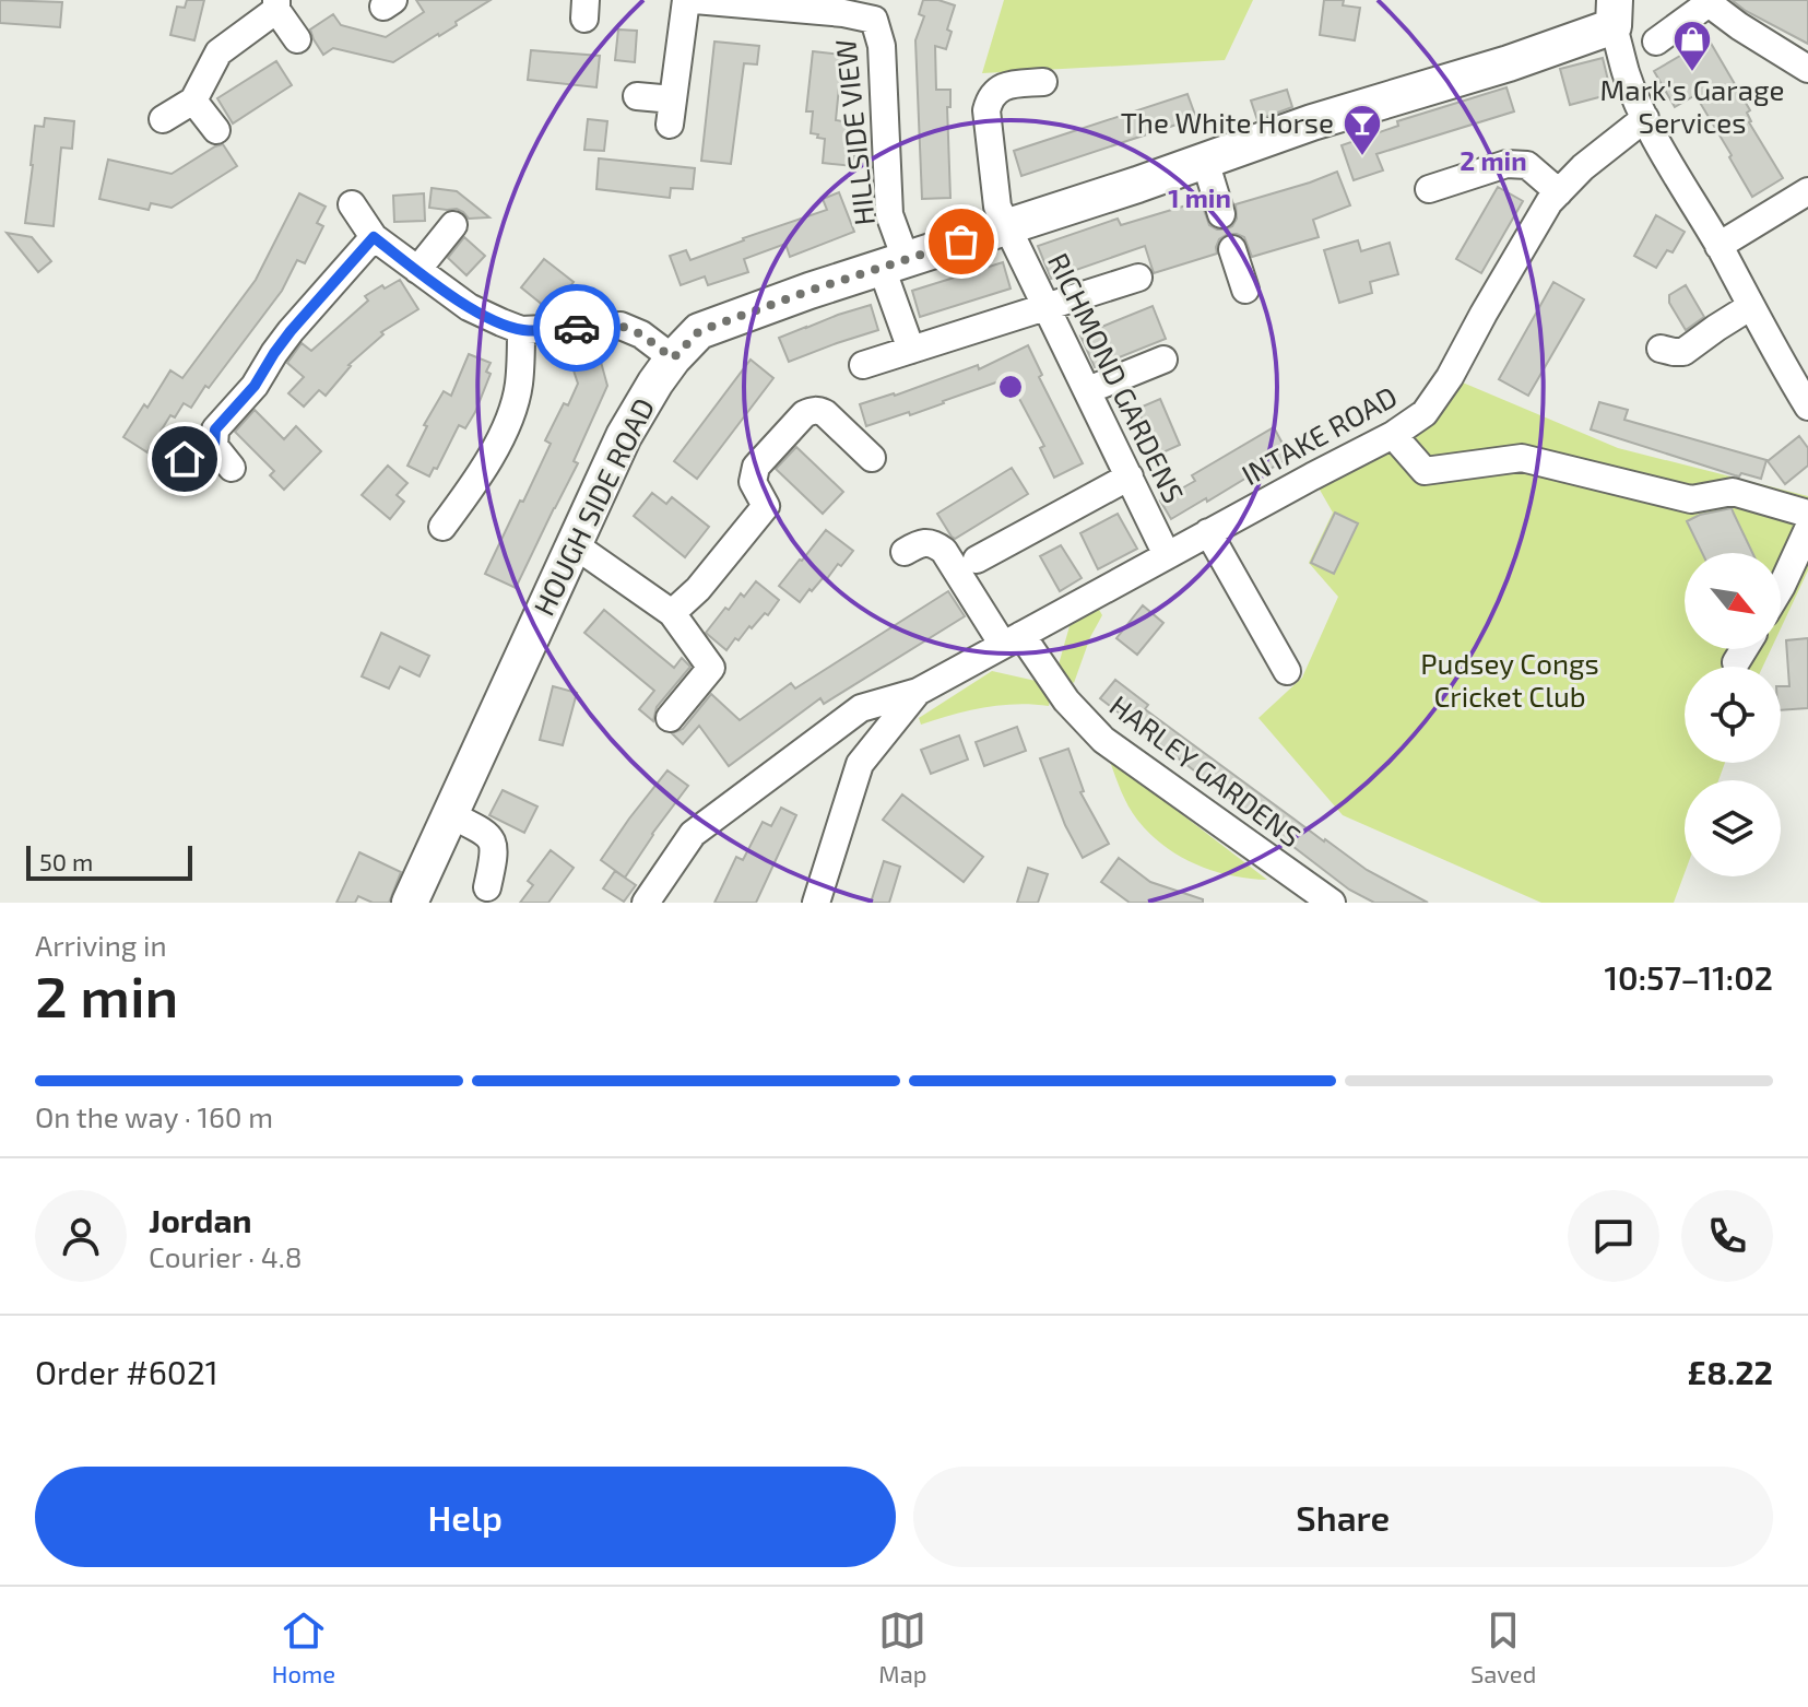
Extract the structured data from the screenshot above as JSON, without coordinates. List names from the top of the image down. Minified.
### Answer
{"streets":{"main road":["HOUGH SIDE ROAD"],"street":["HILLSIDE VIEW","RICHMOND GARDENS","INTAKE ROAD","HARLEY GARDENS"]},"crossings":[["HILLSIDE VIEW","HOUGH SIDE ROAD"],["RICHMOND GARDENS","INTAKE ROAD"],["RICHMOND GARDENS","HOUGH SIDE ROAD"],["INTAKE ROAD","HARLEY GARDENS"]],"parks":["Pudsey Congs Cricket Club"],"places":{"shop":["Mark's Garage Services"],"bar":["The White Horse"]},"scale_bar":"50 m","north":"bottom right","page":{"scale":"50 m","heading":["2 min","Arriving in","10:57–11:02"],"panel":["Jordan","Courier · 4.8","Order #6021","£8.22"],"bar":"On the way · 160 m","buttons":["Help","Share"],"tabs":["Home","Map","Saved"]},"rings":["2 min","1 min"]}
